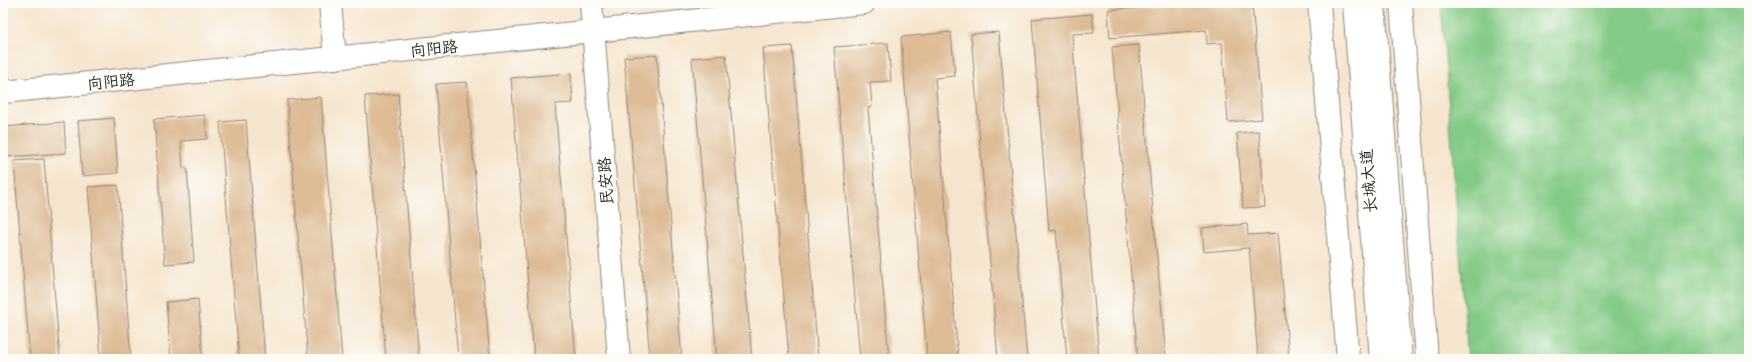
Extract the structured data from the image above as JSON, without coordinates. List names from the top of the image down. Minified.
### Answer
{"streets":{"street":["向阳路","民安路","长城大道"]},"crossings":[["向阳路","民安路"]]}
